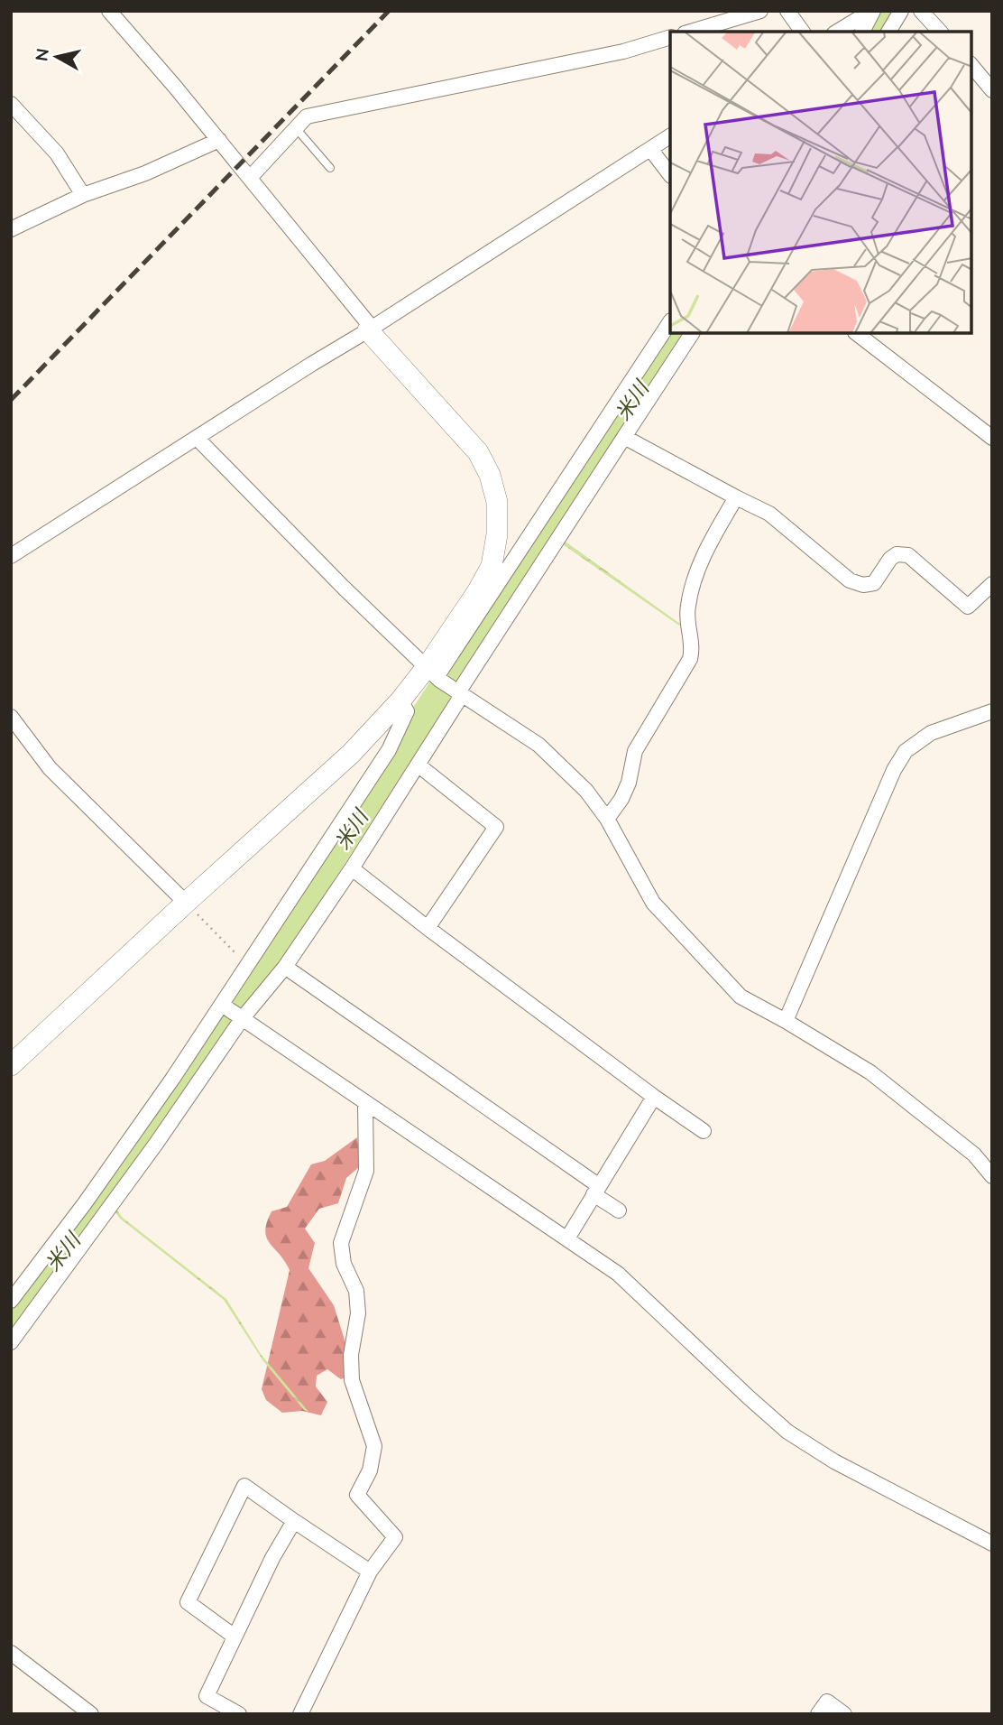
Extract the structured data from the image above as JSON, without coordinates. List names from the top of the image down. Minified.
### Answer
{"water":["米川"],"north":"left"}
